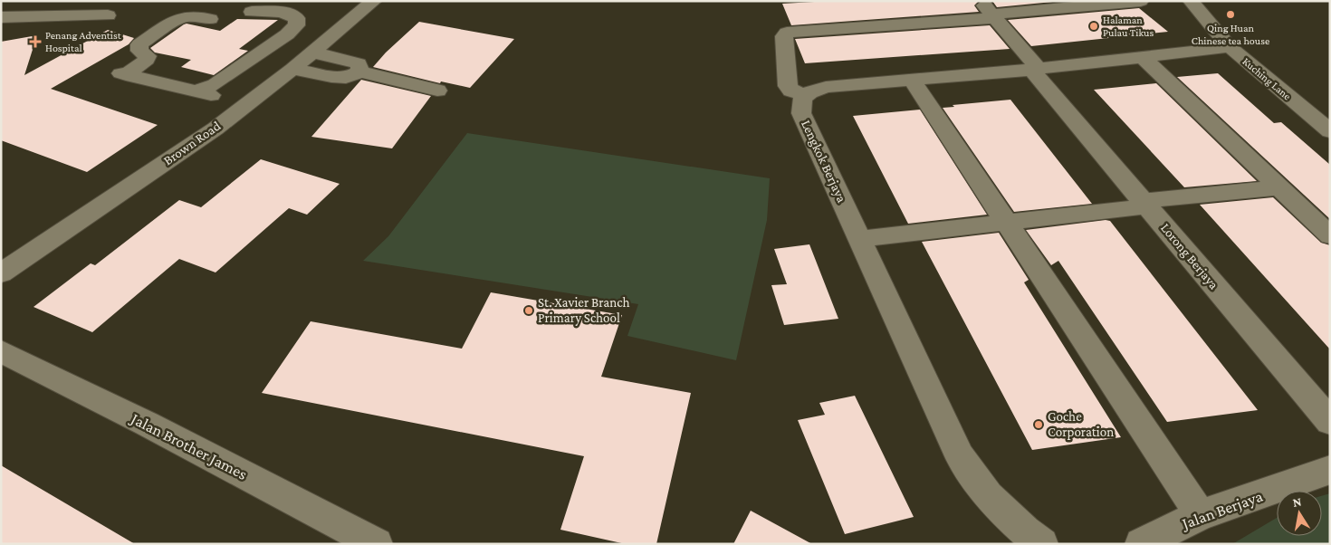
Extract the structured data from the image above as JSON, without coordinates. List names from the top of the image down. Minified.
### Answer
{"streets":{"street":["Kuching Lane","Brown Road","Lengkok Berjaya","Lorong Berjaya","Jalan Brother James","Jalan Berjaya"]},"places":{"other":["Qing Huan Chinese tea house","Halaman Pulau Tikus","St. Xavier Branch Primary School","Goche Corporation"],"health":["Penang Adventist Hospital"]},"north":"top"}
